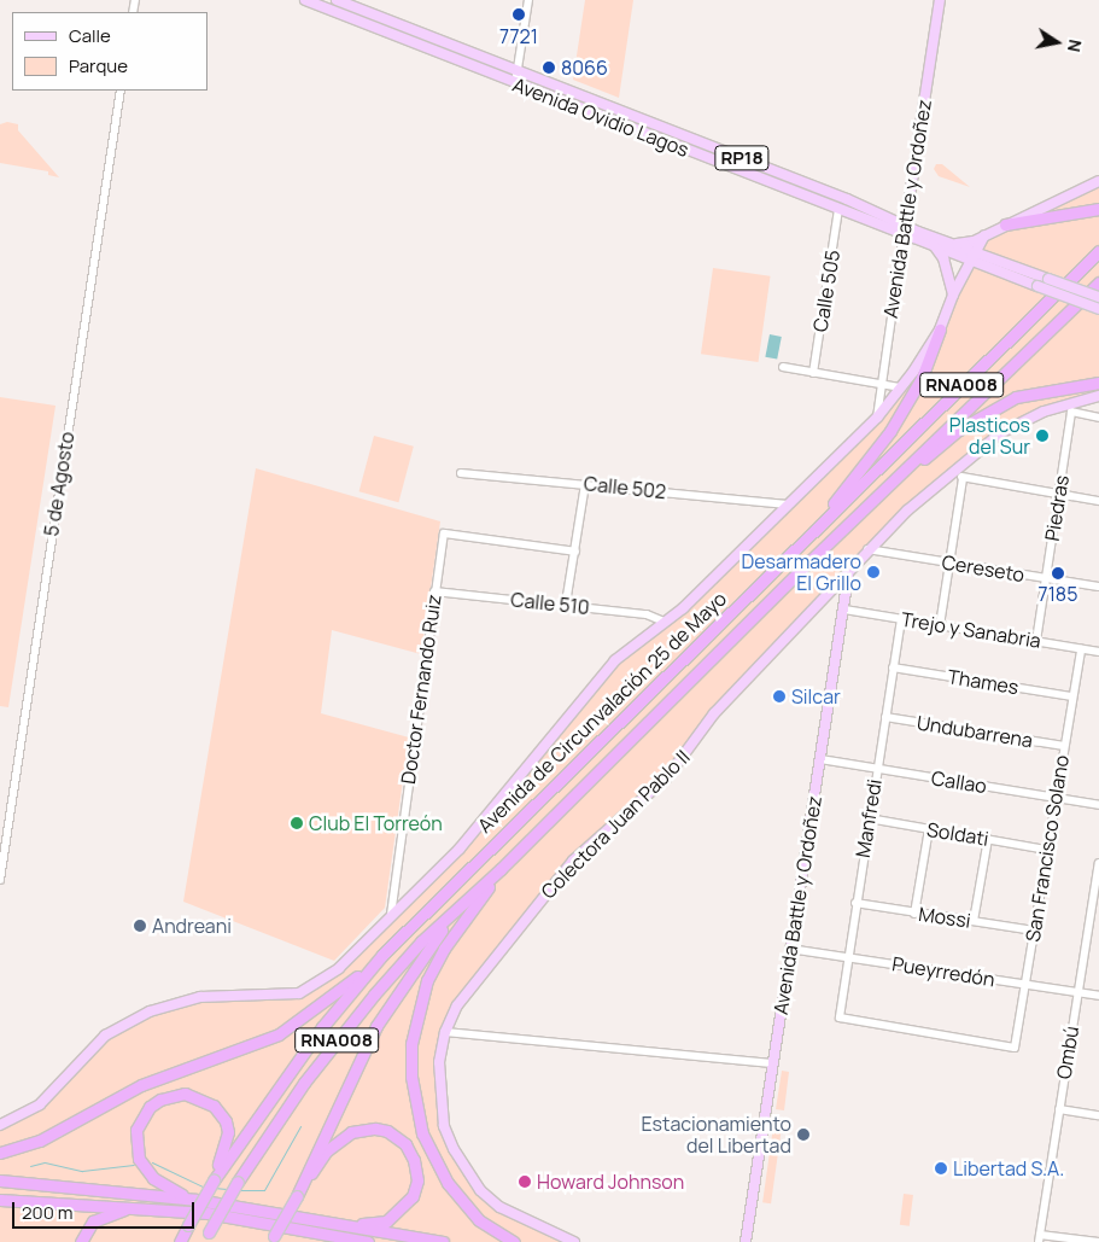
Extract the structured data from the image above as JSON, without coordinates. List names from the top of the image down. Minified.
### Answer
{"streets":{"highway":["RNA008","Avenida de Circunvalación 25 de Mayo"],"main road":["Avenida Ovidio Lagos","RP18","Avenida Battle y Ordoñez","Colectora Juan Pablo II"],"street":["Calle 505","5 de Agosto","Calle 502","Piedras","Cereseto","Calle 510","Trejo y Sanabria","Thames","Doctor Fernando Ruiz","Undubarrena","Callao","Manfredi","Soldati","San Francisco Solano","Mossi","Pueyrredón","Ombú"]},"crossings":[["Avenida Ovidio Lagos","Avenida Battle y Ordoñez"],["Avenida Ovidio Lagos","Calle 505"],["Avenida Battle y Ordoñez","Trejo y Sanabria"],["Avenida Battle y Ordoñez","Callao"],["Avenida Battle y Ordoñez","Colectora Juan Pablo II"],["Avenida Battle y Ordoñez","Pueyrredón"],["Piedras","Cereseto"],["Piedras","Trejo y Sanabria"],["Piedras","Colectora Juan Pablo II"],["Cereseto","Colectora Juan Pablo II"],["Calle 510","Doctor Fernando Ruiz"],["Trejo y Sanabria","Manfredi"],["Trejo y Sanabria","San Francisco Solano"],["Thames","Manfredi"],["Thames","San Francisco Solano"],["Undubarrena","Manfredi"],["Undubarrena","San Francisco Solano"],["Callao","Manfredi"],["Callao","San Francisco Solano"],["Manfredi","Soldati"],["Manfredi","San Francisco Solano"],["Manfredi","Mossi"],["Manfredi","Pueyrredón"],["Soldati","San Francisco Solano"],["San Francisco Solano","Mossi"],["San Francisco Solano","Pueyrredón"],["Pueyrredón","Ombú"]],"places":["7721","8066","Plasticos del Sur","Desarmadero El Grillo","7185","Silcar","Club El Torreón","Andreani","Estacionamiento del Libertad","Libertad S.A.","Howard Johnson"],"legend":["Calle","Parque"],"scale_bar":"200 m","north":"right"}
